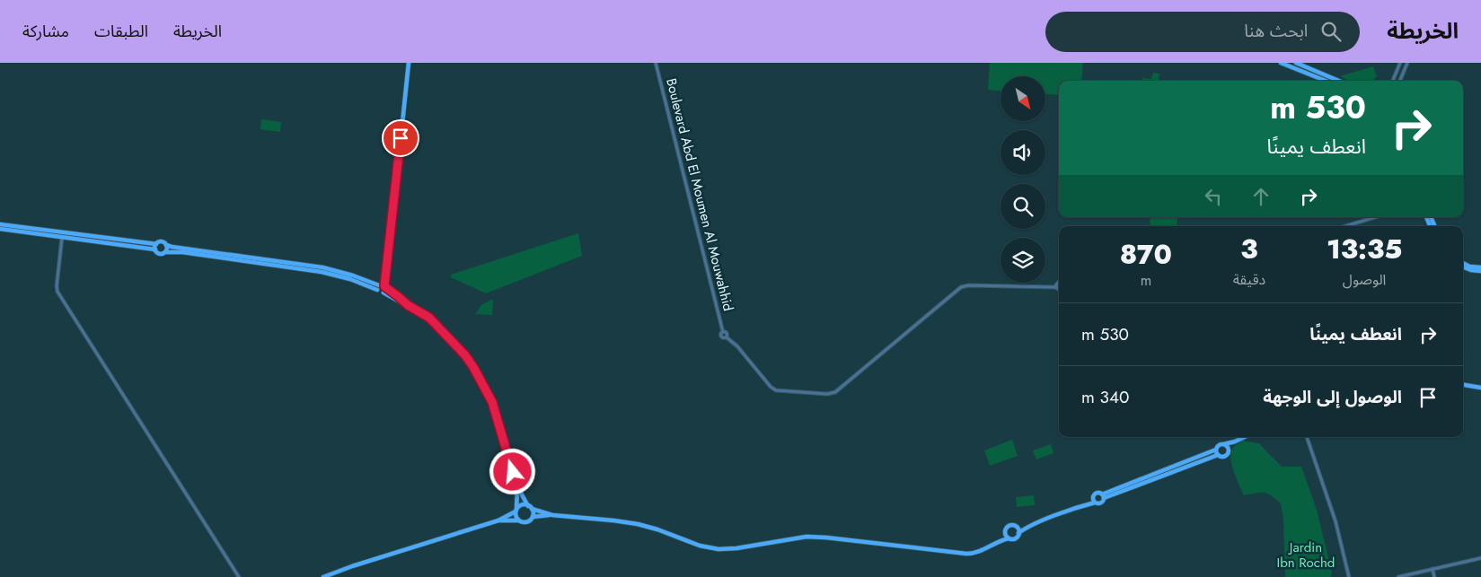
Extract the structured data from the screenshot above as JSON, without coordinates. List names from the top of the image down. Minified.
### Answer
{"streets":{"street":["Boulevard Abd El Moumen Al Mouwahhid"]},"parks":["Jardin Ibn Rochd"],"north":"bottom right","page":{"header":"الخريطة","search":"ابحث هنا","nav":["الخريطة","الطبقات","مشاركة"],"turn":["530 m","انعطف يمينًا"],"eta":["13:35","الوصول","3","دقيقة","870","m"],"list":[{"name":"انعطف يمينًا","value":"530 m"},{"name":"الوصول إلى الوجهة","value":"340 m"}]}}
